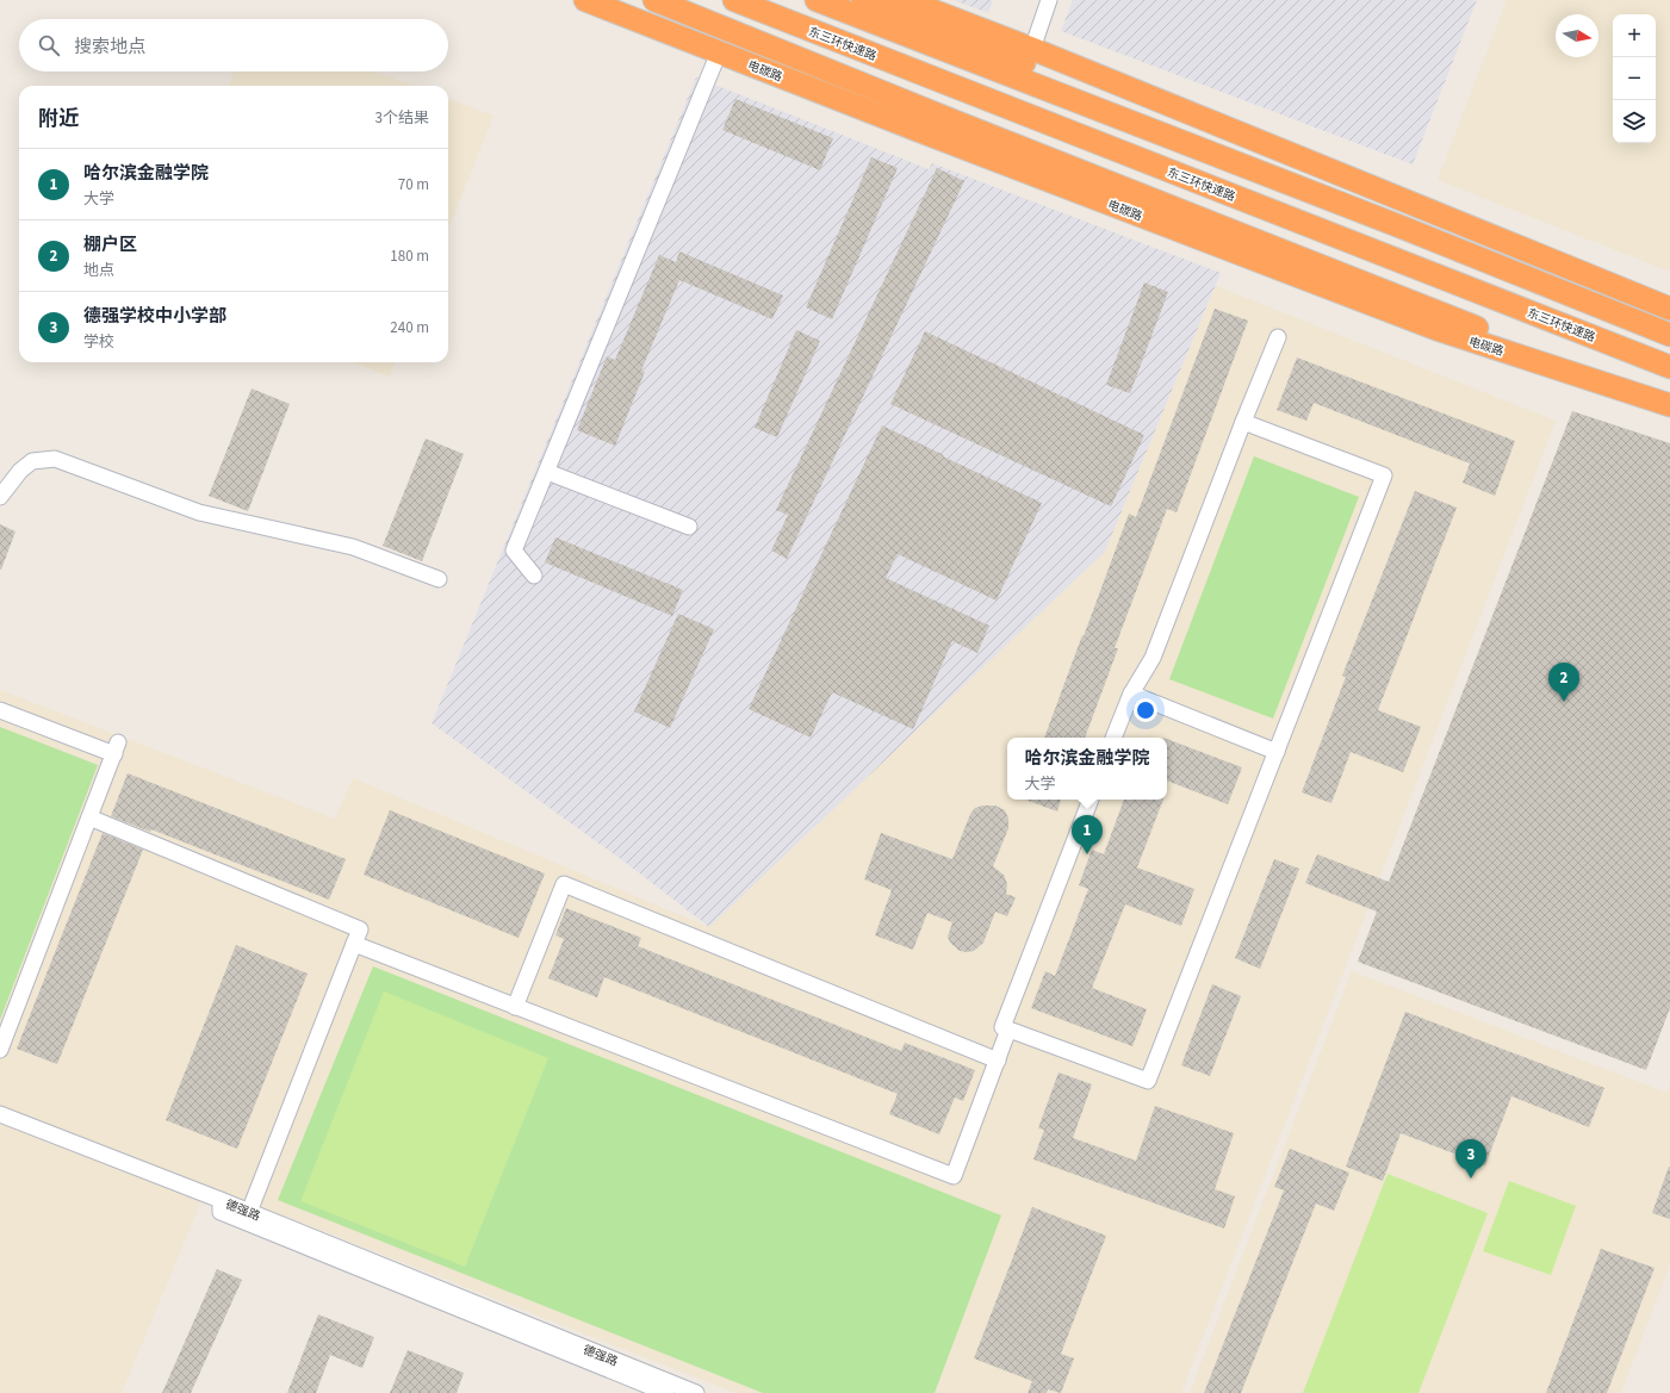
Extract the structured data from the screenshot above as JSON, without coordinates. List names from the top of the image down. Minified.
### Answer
{"streets":{"highway":["东三环快速路","电碳路"],"street":["德强路"]},"north":"right","page":{"map_buttons":["+","−"],"search":"搜索地点","heading":["附近","3个结果"],"list":[{"mark":"1","name":"哈尔滨金融学院","note":"大学","value":"70 m"},{"mark":"2","name":"棚户区","note":"地点","value":"180 m"},{"mark":"3","name":"德强学校中小学部","note":"学校","value":"240 m"}],"pins":["2","1","3"],"popup":["哈尔滨金融学院","大学"]}}
